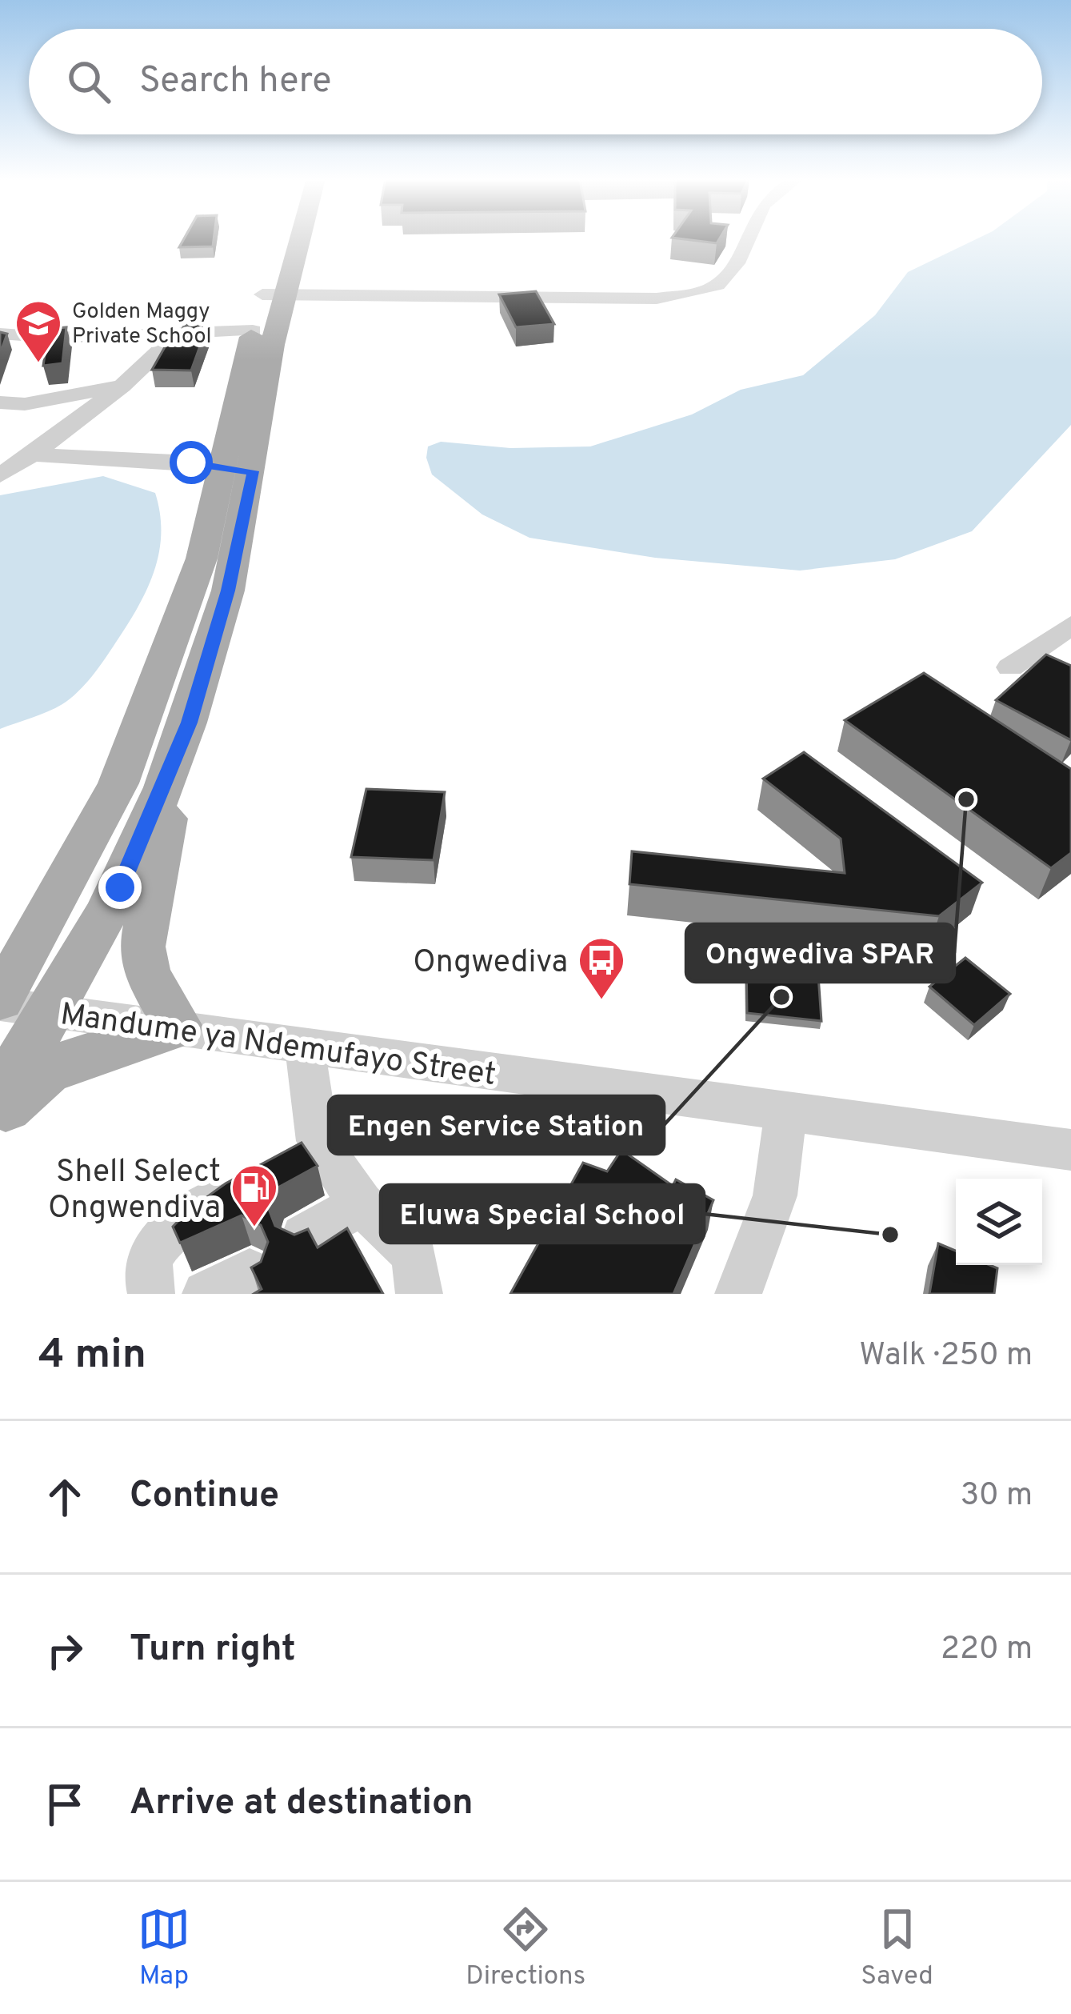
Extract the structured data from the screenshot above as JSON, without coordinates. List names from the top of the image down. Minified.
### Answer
{"streets":{"street":["Mandume ya Ndemufayo Street"]},"places":{"school or university":["Golden Maggy Private School"],"other":["Ongwediva SPAR","Engen Service Station","Eluwa Special School"],"bus stop":["Ongwediva"],"fuel station":["Shell Select Ongwendiva"]},"page":{"search":"Search here","heading":["4 min","Walk · 250 m"],"list":[["Continue","30 m"],["Turn right","220 m"],"Arrive at destination"],"nav":["Map","Directions","Saved"]}}
